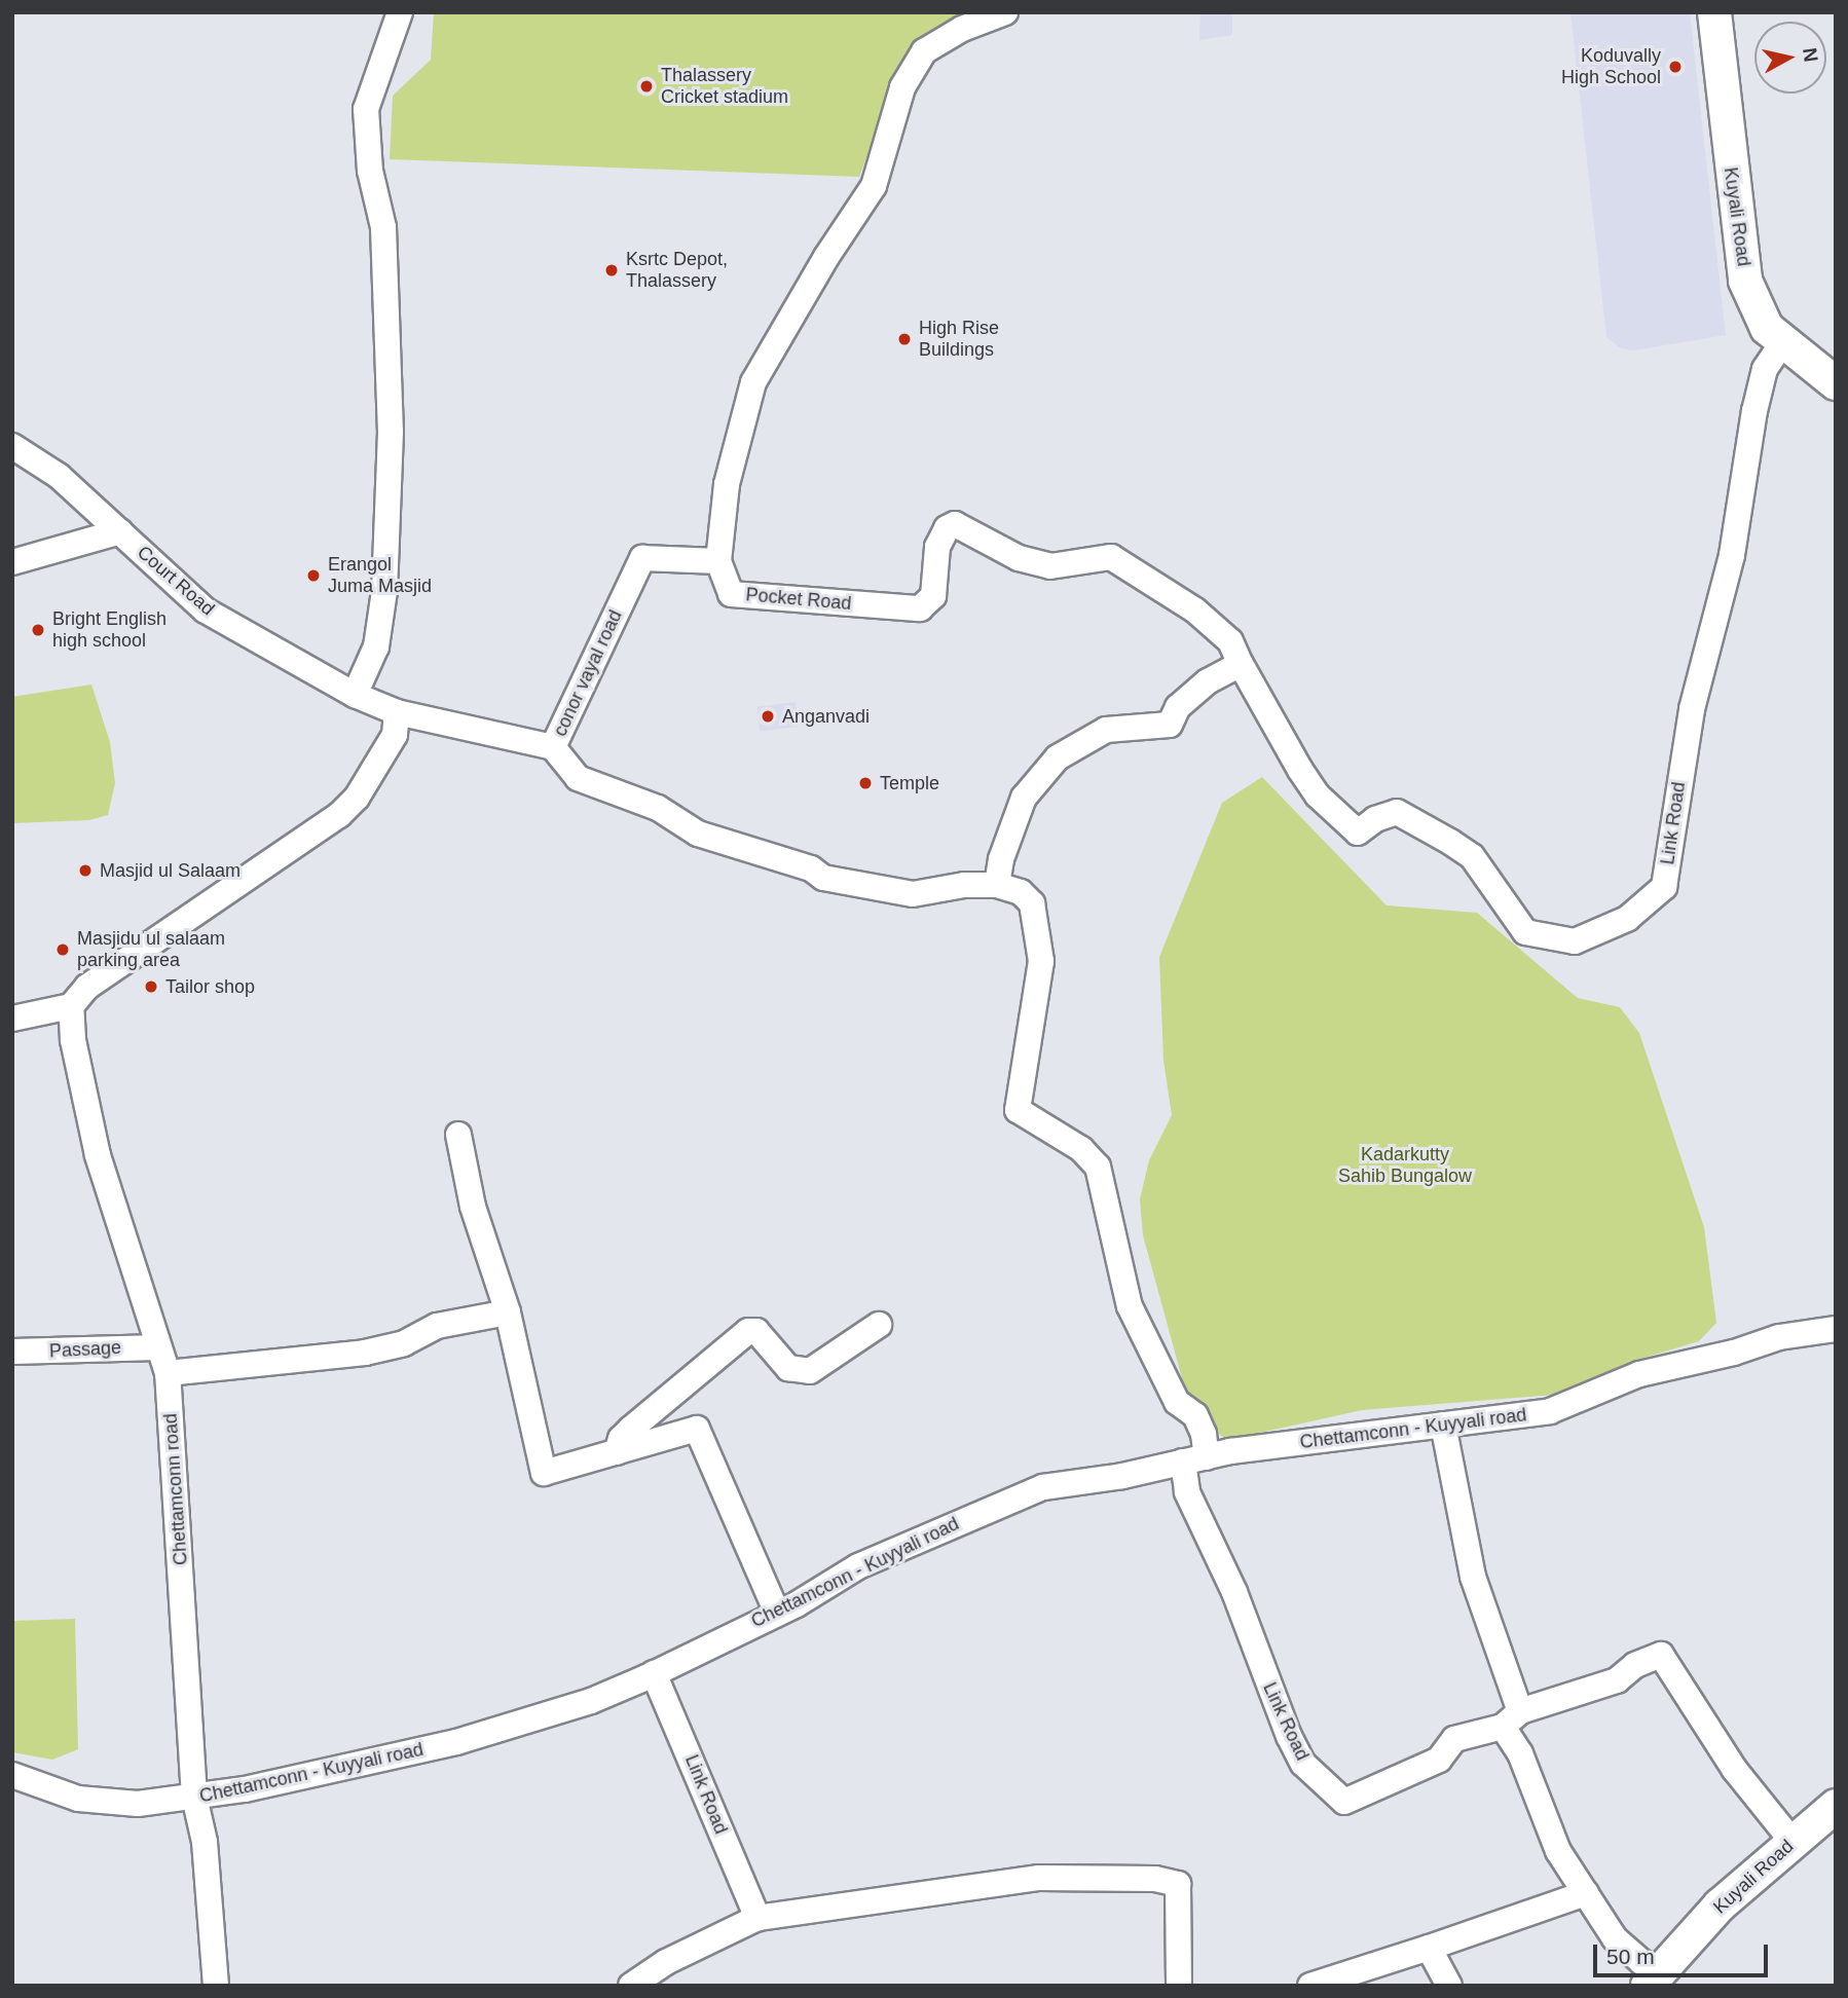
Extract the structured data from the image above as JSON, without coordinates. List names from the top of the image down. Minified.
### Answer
{"streets":{"main road":["Kuyali Road"],"street":["Court Road","Pocket Road","conor vayal road","Link Road","Passage","Chettamconn - Kuyyali road","Chettamconn road"]},"crossings":[["Kuyali Road","Link Road"],["Court Road","conor vayal road"],["Pocket Road","conor vayal road"],["Pocket Road","Link Road"],["Link Road","Chettamconn - Kuyyali road"],["Passage","Chettamconn road"],["Chettamconn - Kuyyali road","Chettamconn road"]],"parks":["Kadarkutty Sahib Bungalow"],"places":["Koduvally High School","Thalassery Cricket stadium","Ksrtc Depot, Thalassery","High Rise Buildings","Erangol Juma Masjid","Bright English high school","Anganvadi","Temple","Masjid ul Salaam","Masjidu ul salaam parking area","Tailor shop"],"scale_bar":"50 m","north":"right"}
